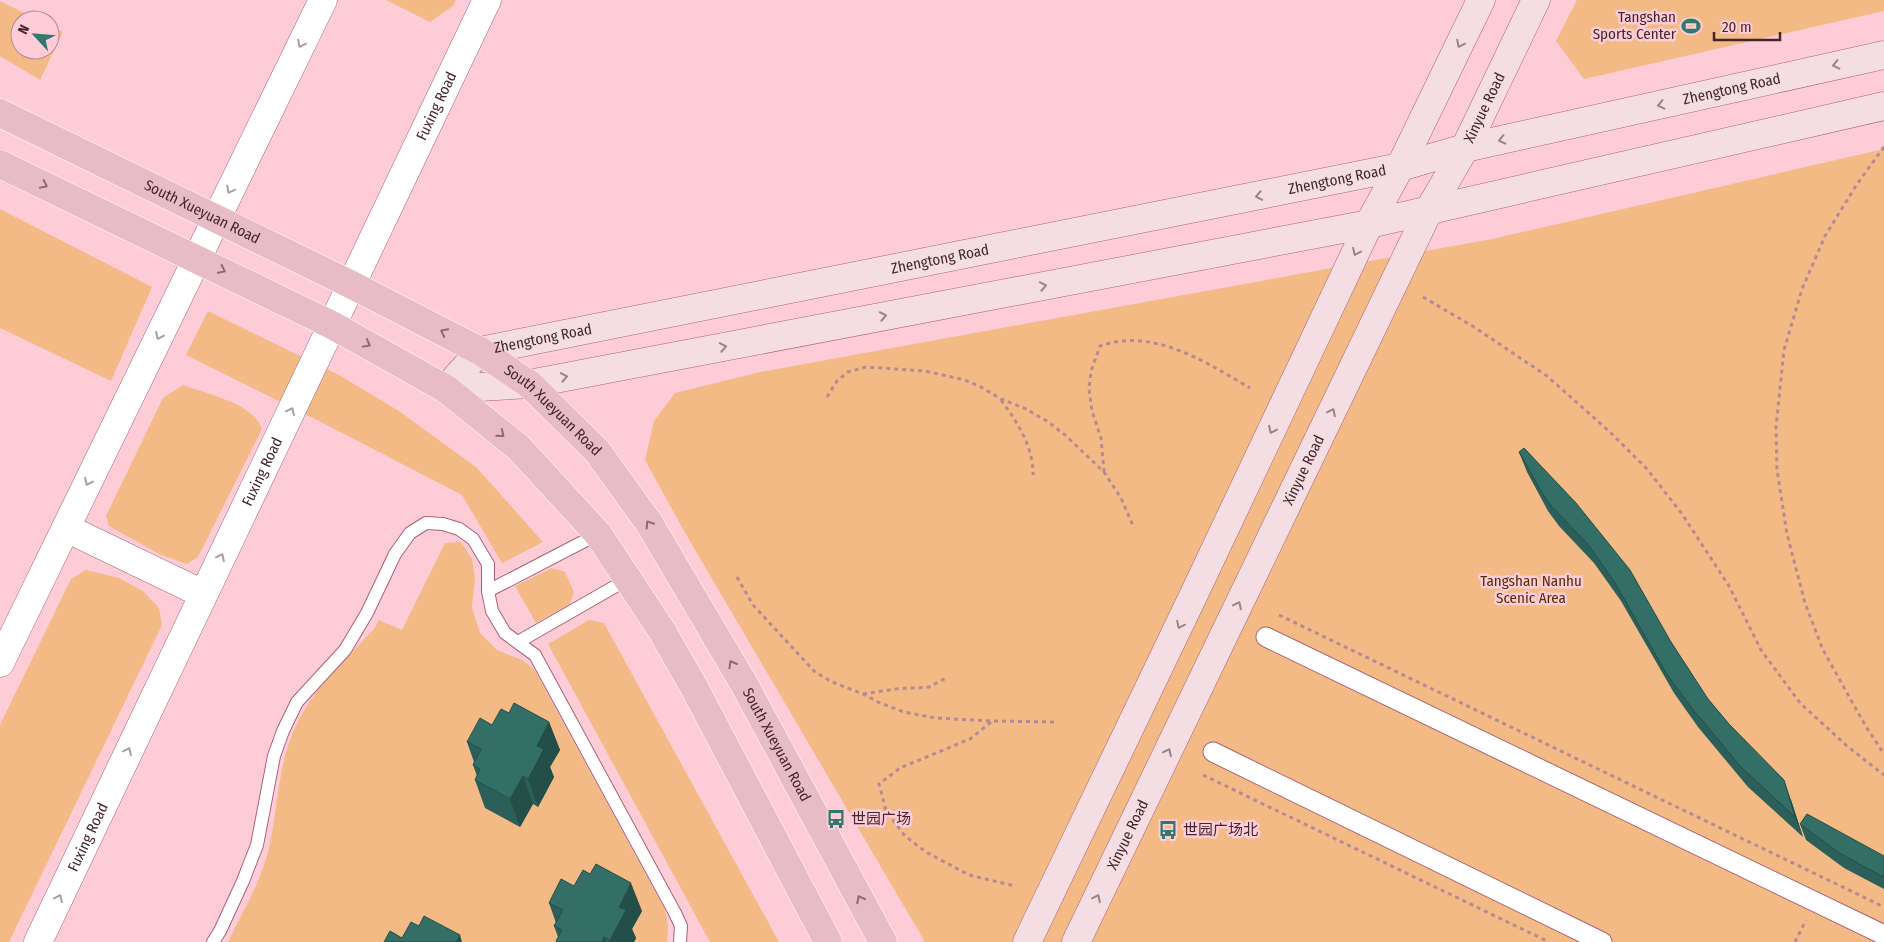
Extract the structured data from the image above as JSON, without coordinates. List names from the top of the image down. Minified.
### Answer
{"streets":{"main road":["Zhengtong Road","Xinyue Road","South Xueyuan Road"],"street":["Fuxing Road"]},"crossings":[["Zhengtong Road","Xinyue Road"],["Zhengtong Road","South Xueyuan Road"],["Fuxing Road","South Xueyuan Road"]],"parks":["Tangshan Nanhu Scenic Area"],"places":{"sports":["Tangshan Sports Center"],"bus stop":["世园广场","世园广场北"]},"scale_bar":"20 m","north":"top left"}
